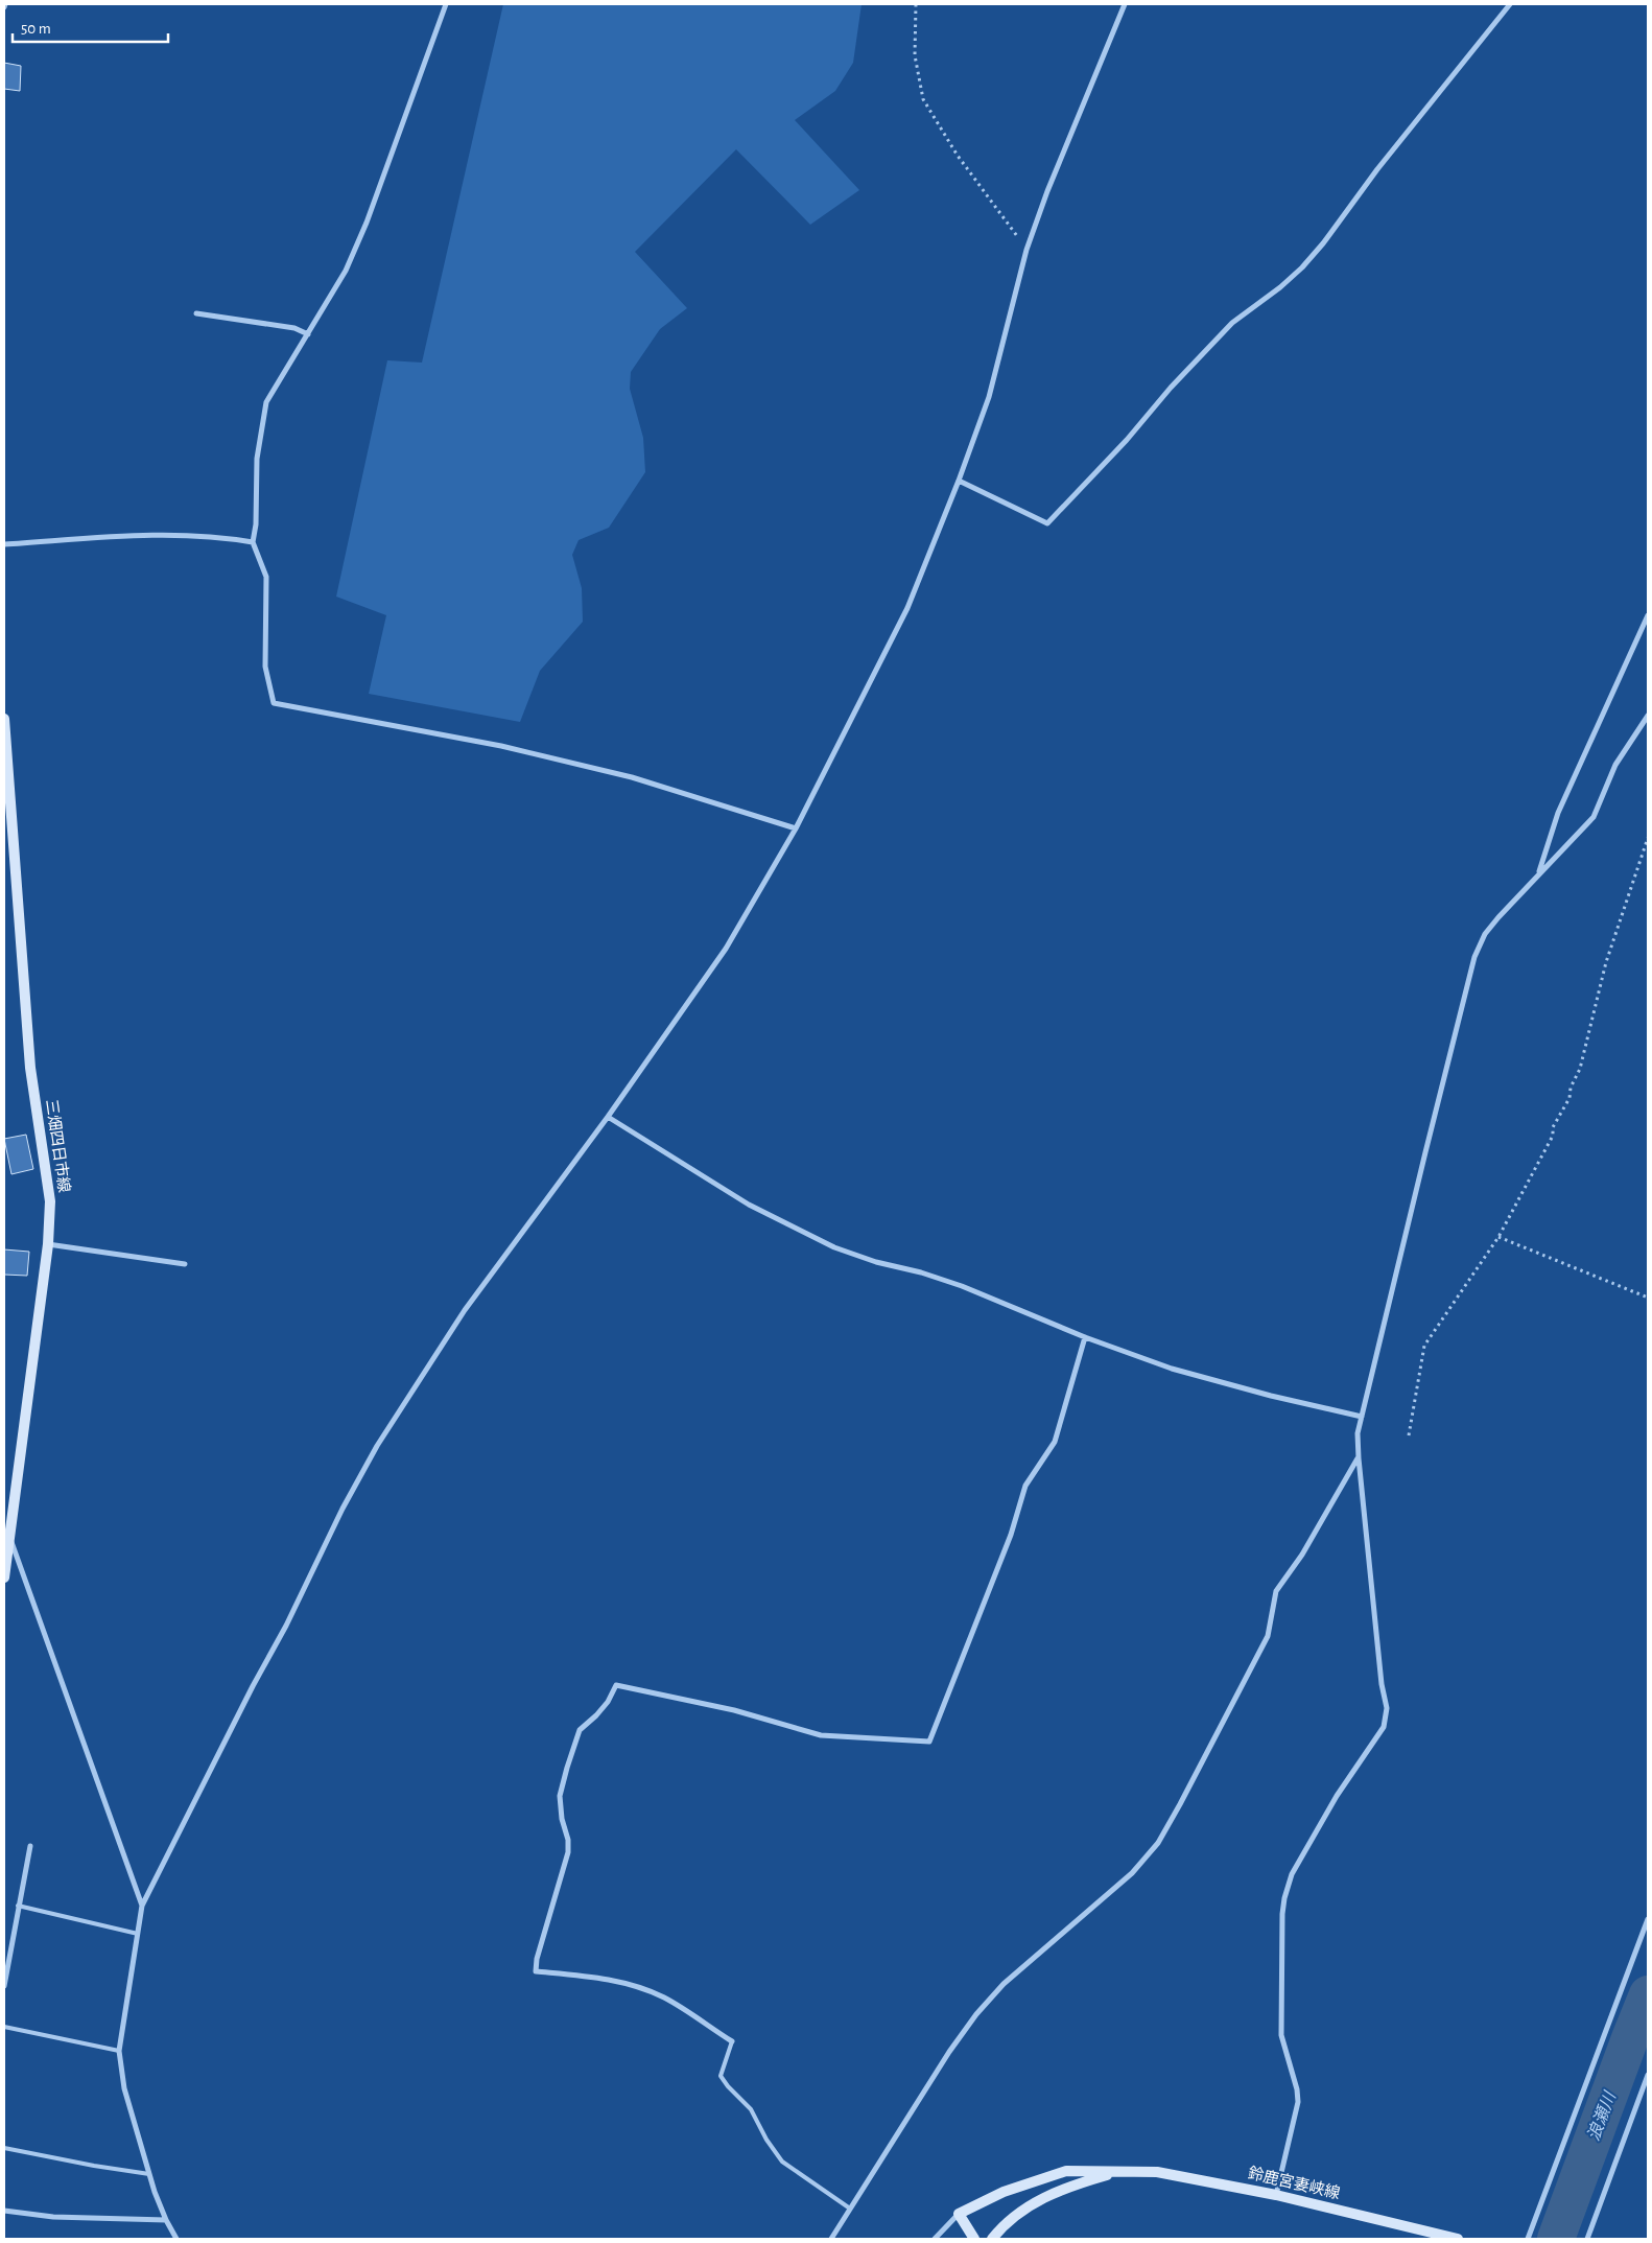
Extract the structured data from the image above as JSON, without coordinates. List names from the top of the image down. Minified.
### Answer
{"streets":{"main road":["三畑四日市線","鈴鹿宮妻峡線"]},"water":["浪瀬川"],"scale_bar":"50 m"}
